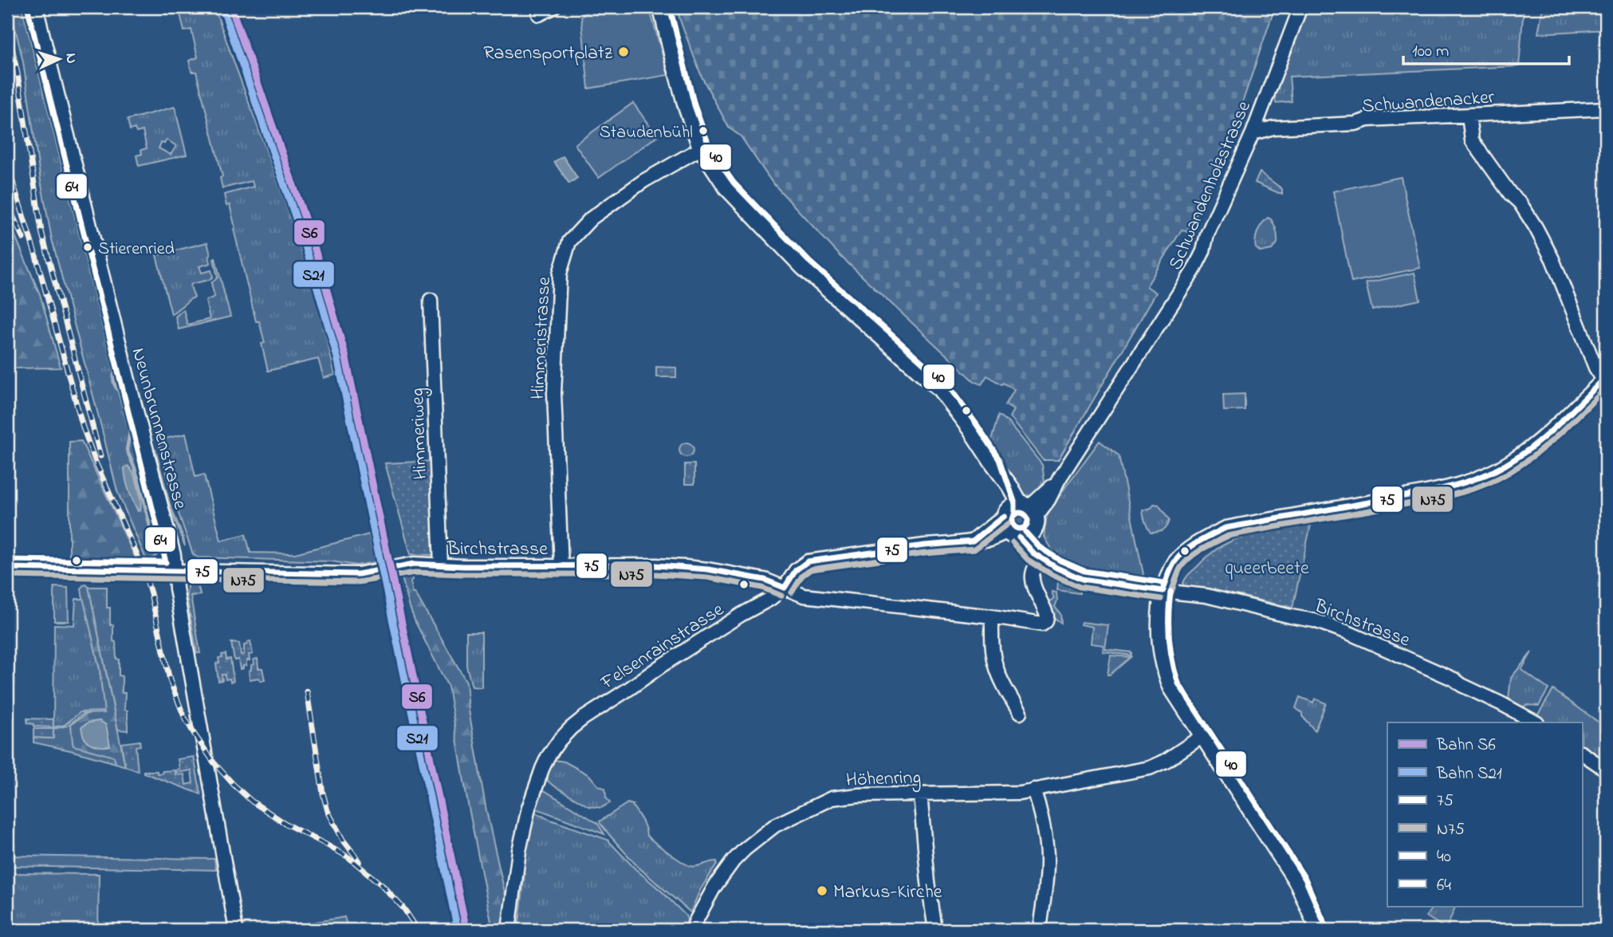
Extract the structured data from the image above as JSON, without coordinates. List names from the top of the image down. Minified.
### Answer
{"streets":{"street":["Schwandenacker","Schwandenholzstrasse","Himmeristrasse","Neunbrunnenstrasse","Himmeriweg","Birchstrasse","Felsenrainstrasse","Höhenring"]},"crossings":[["Schwandenacker","Schwandenholzstrasse"],["Himmeristrasse","Birchstrasse"],["Neunbrunnenstrasse","Birchstrasse"],["Himmeriweg","Birchstrasse"],["Birchstrasse","Felsenrainstrasse"]],"parks":["queerbeete"],"places":["Rasensportplatz","Staudenbühl","Stierenried","Markus-Kirche"],"lines":["rail line S6","transit line 40","rail line S21","transit line 64","transit line 75","transit line N75"],"legend":["Bahn S6","Bahn S21","75","N75","40","64"],"scale_bar":"100 m","north":"right"}
